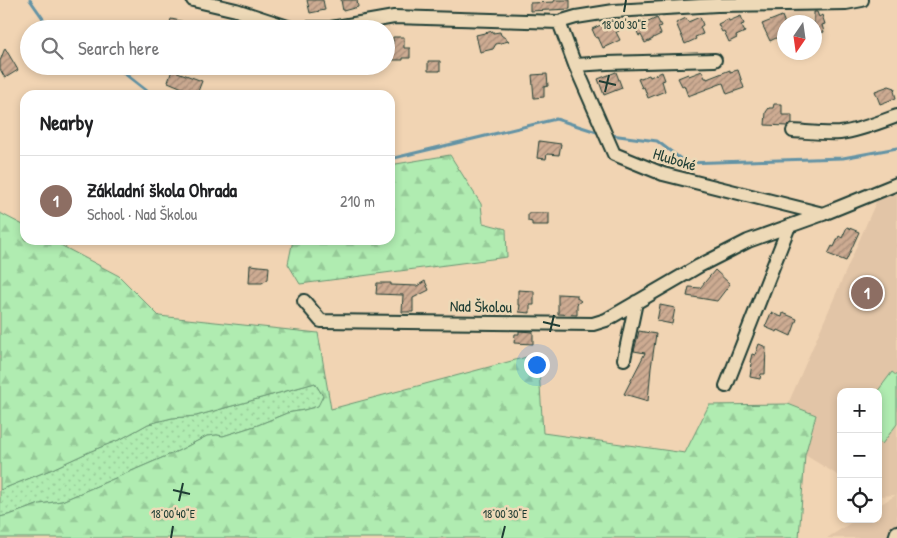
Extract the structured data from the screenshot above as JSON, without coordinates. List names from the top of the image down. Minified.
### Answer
{"streets":{"street":["Hluboké","Nad Školou"]},"crossings":[["Hluboké","Nad Školou"]],"north":"bottom","page":{"search":"Search here","heading":"Nearby","list":[{"mark":"1","name":"Základní škola Ohrada","note":"School · Nad Školou","value":"210 m"}],"pins":"1","map_buttons":["+","−"]},"coordinates":["18°00'30\"E","18°00'40\"E"]}
